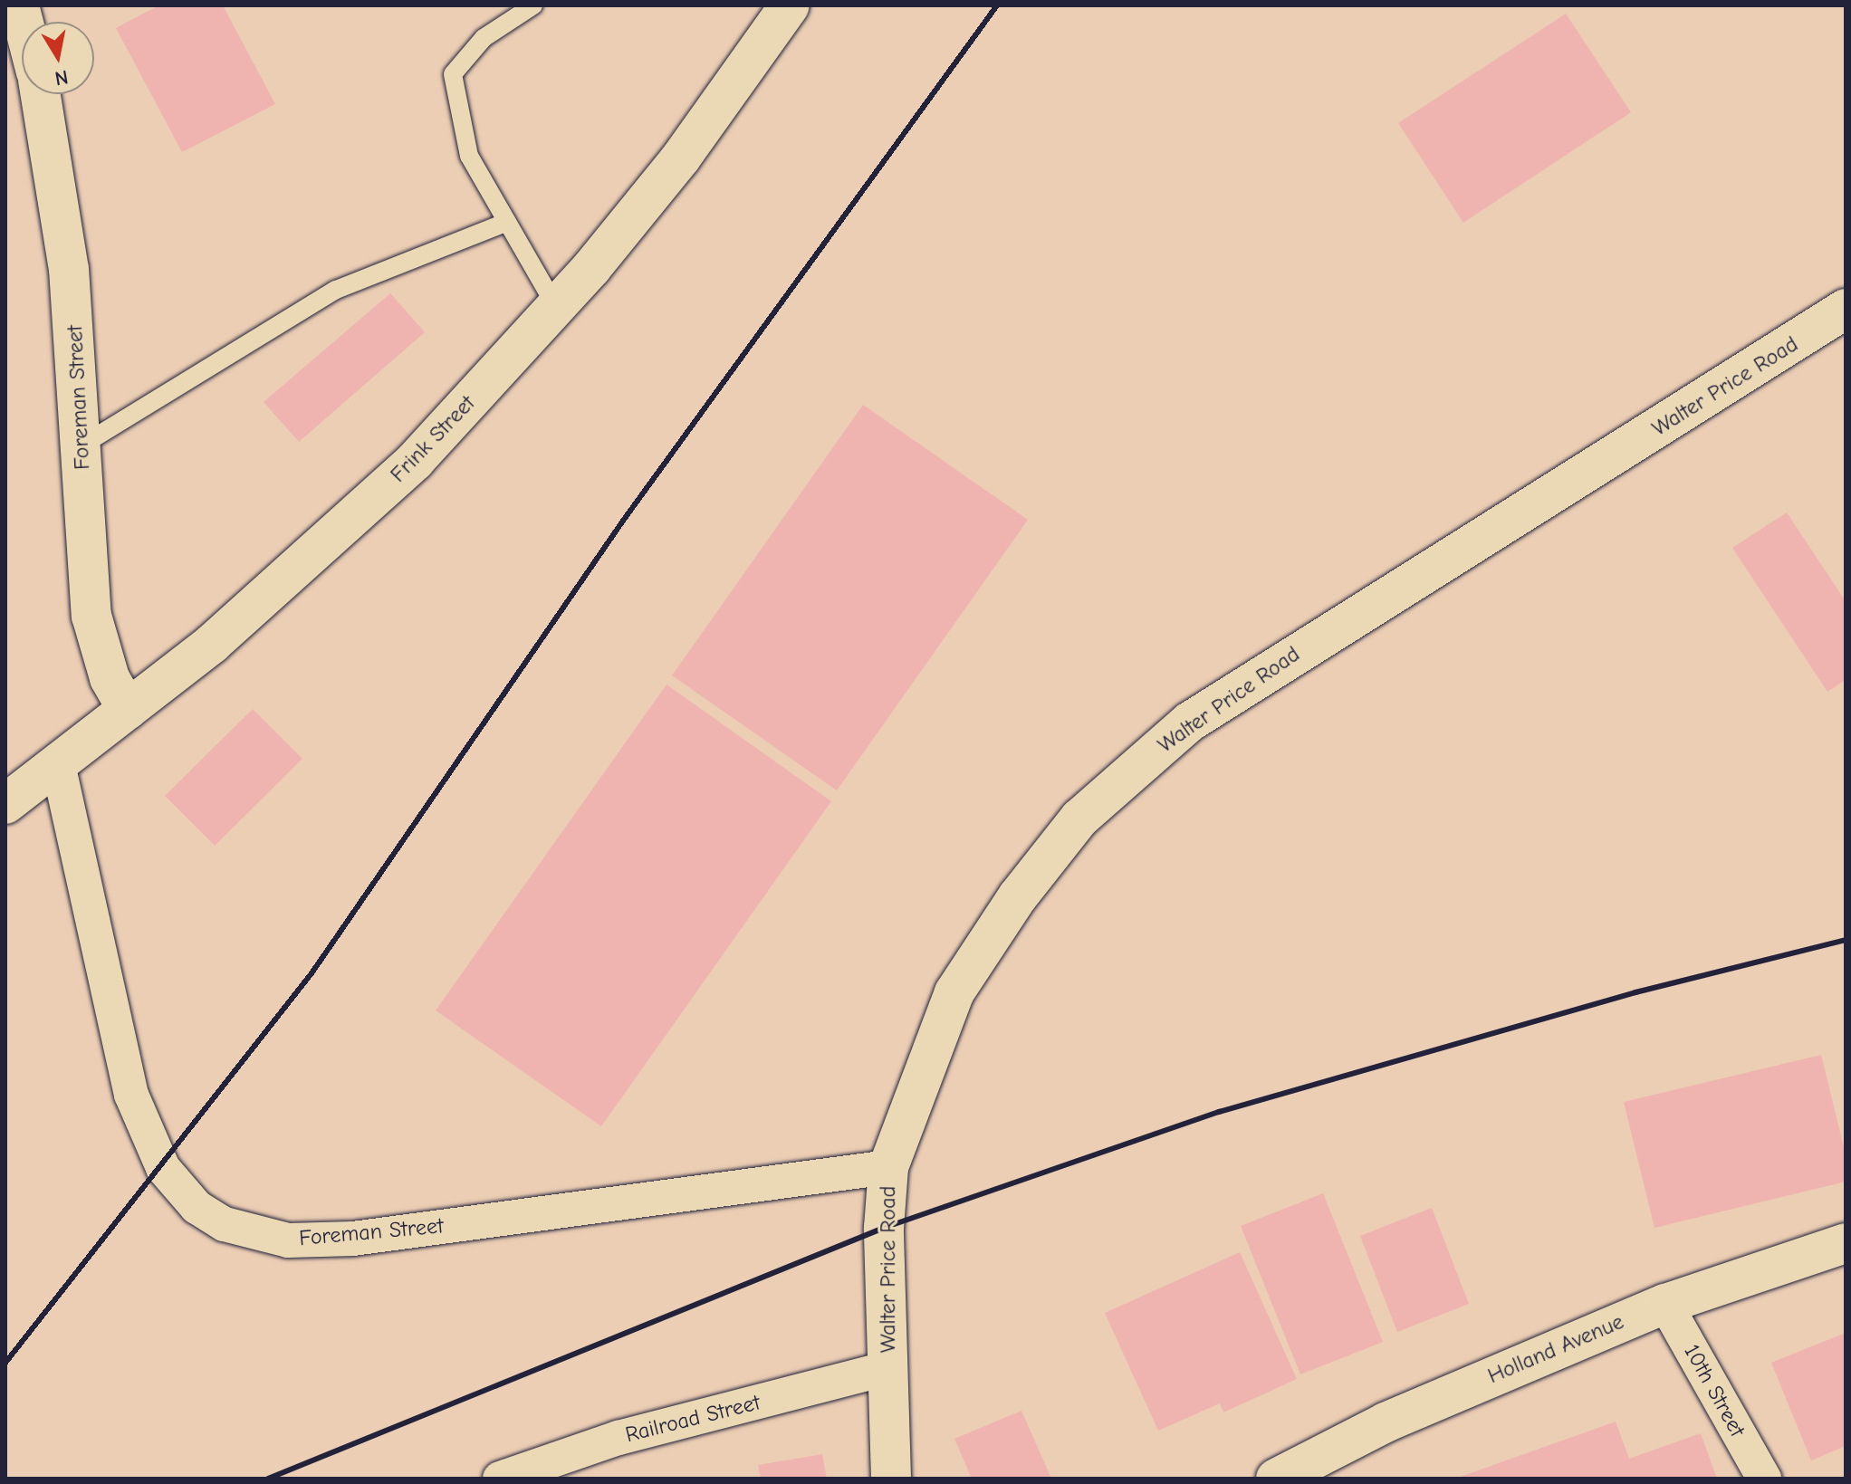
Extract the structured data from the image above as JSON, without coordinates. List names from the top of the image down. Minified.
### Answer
{"streets":{"street":["Walter Price Road","Foreman Street","Frink Street","Holland Avenue","10th Street","Railroad Street"]},"crossings":[["Walter Price Road","Foreman Street"],["Walter Price Road","Railroad Street"],["Foreman Street","Frink Street"],["Holland Avenue","10th Street"]],"north":"bottom"}
